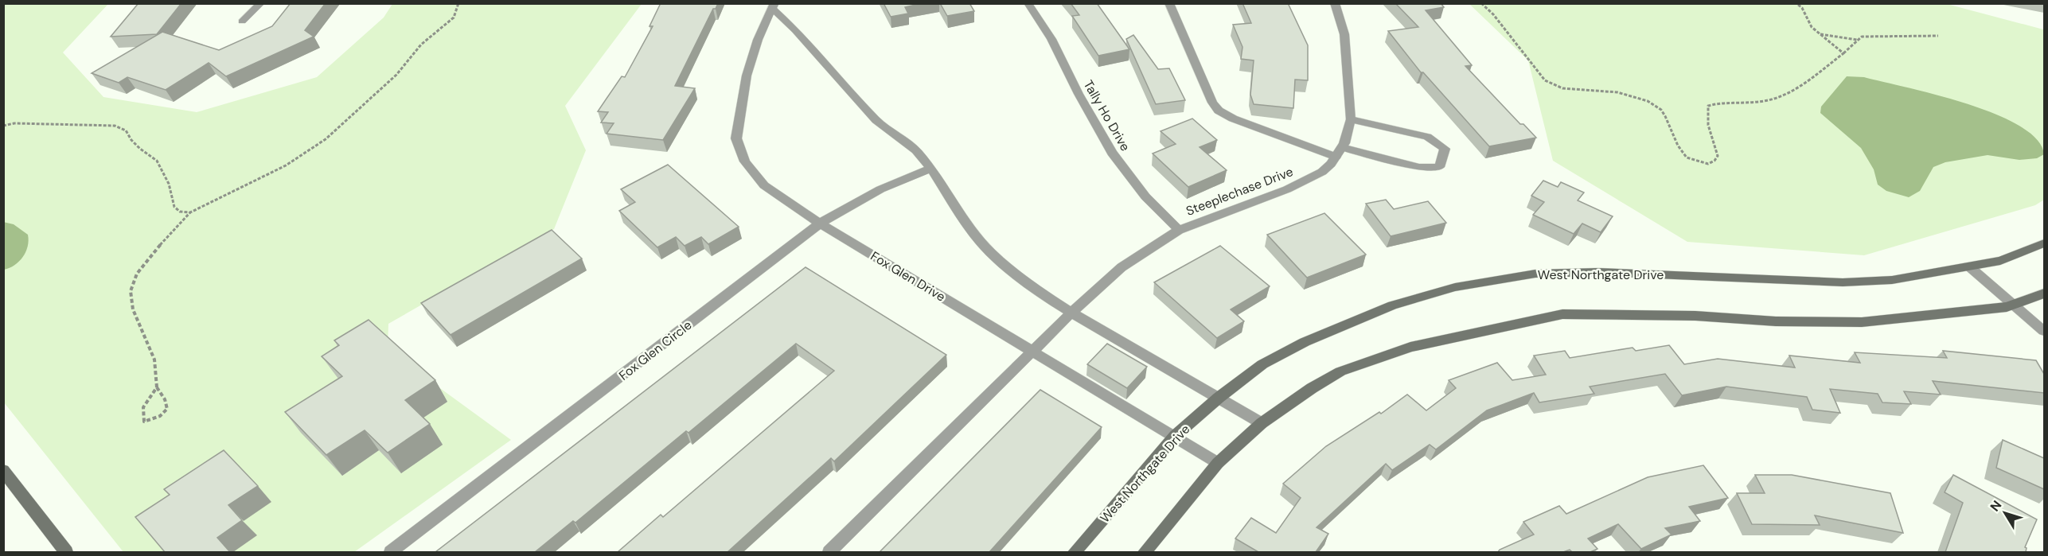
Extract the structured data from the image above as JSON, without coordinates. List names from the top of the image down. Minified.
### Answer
{"streets":{"main road":["West Northgate Drive"],"street":["Tally Ho Drive","Steeplechase Drive","Fox Glen Drive","Fox Glen Circle"]},"crossings":[["Tally Ho Drive","Steeplechase Drive"],["Steeplechase Drive","Fox Glen Drive"],["West Northgate Drive","Fox Glen Drive"],["Fox Glen Drive","Fox Glen Circle"]],"north":"top left"}
